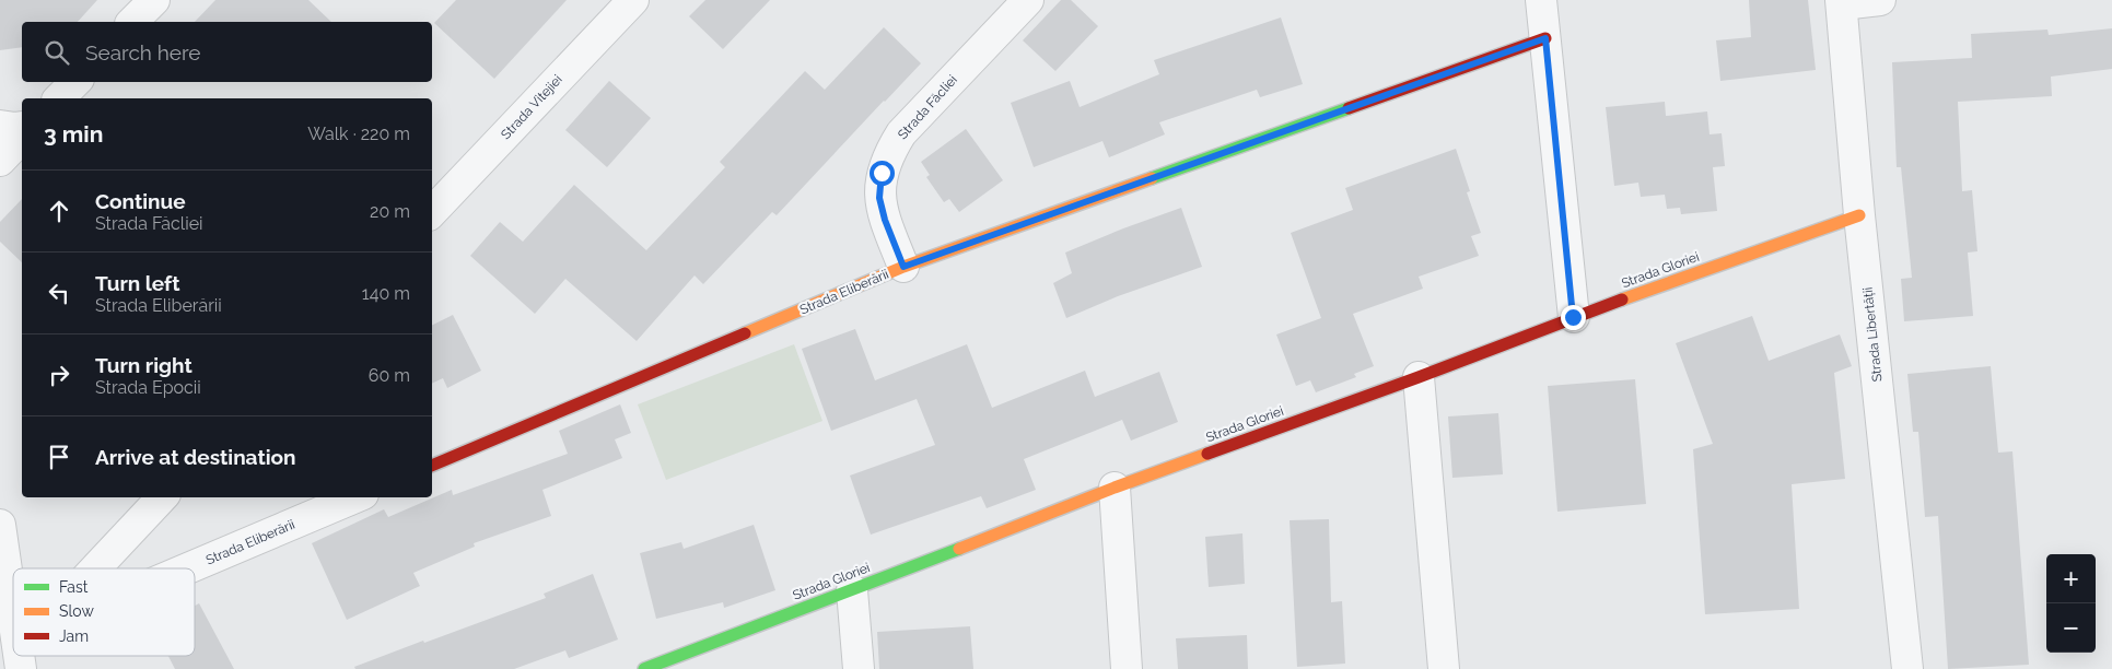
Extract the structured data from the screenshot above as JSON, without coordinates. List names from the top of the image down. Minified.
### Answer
{"streets":{"street":["Strada Vitejiei","Strada Făcliei","Strada Gloriei","Strada Eliberării","Strada Libertății"]},"crossings":[["Strada Făcliei","Strada Eliberării"],["Strada Gloriei","Strada Libertății"]],"legend":["Fast","Slow","Jam"],"page":{"search":"Search here","heading":["3 min","Walk · 220 m"],"list":[["Continue","Strada Făcliei","20 m"],["Turn left","Strada Eliberării","140 m"],["Turn right","Strada Epocii","60 m"],"Arrive at destination"],"map_buttons":["+","−"]}}
